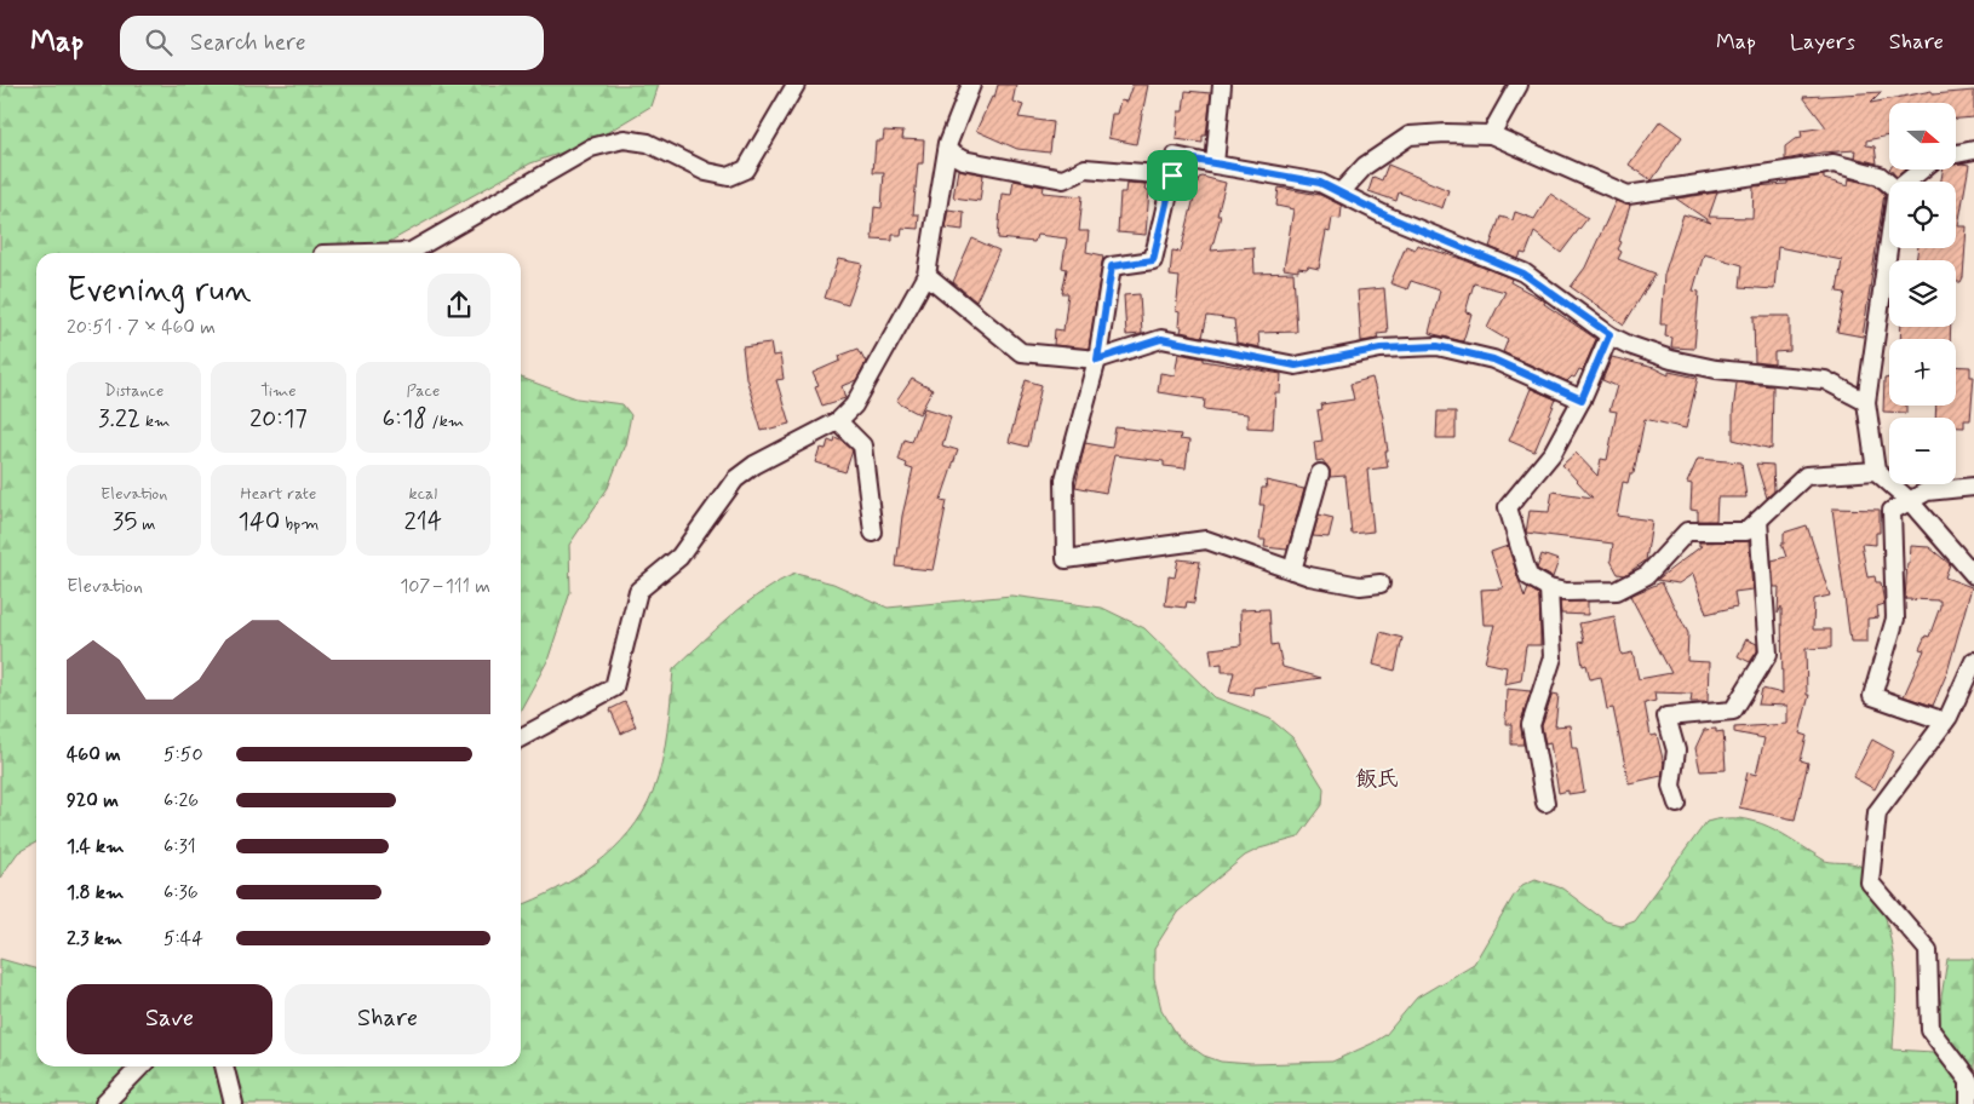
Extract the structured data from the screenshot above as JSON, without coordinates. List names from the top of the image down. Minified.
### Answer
{"districts":["飯氏"],"north":"right","page":{"header":"Map","search":"Search here","nav":["Map","Layers","Share"],"map_buttons":["+","−"],"heading":["Evening run","20:51 · 7 × 460 m"],"stats":[["Distance","3.22 km"],["Time","20:17"],["Pace","6:18 /km"],["Elevation","35 m"],["Heart rate","140 bpm"],["kcal","214"]],"chart":["Elevation","107–111 m"],"list":[{"name":"460 m","note":"5:50"},{"name":"920 m","note":"6:26"},{"name":"1.4 km","note":"6:31"},{"name":"1.8 km","note":"6:36"},{"name":"2.3 km","note":"5:44"}],"buttons":["Save","Share"]}}
